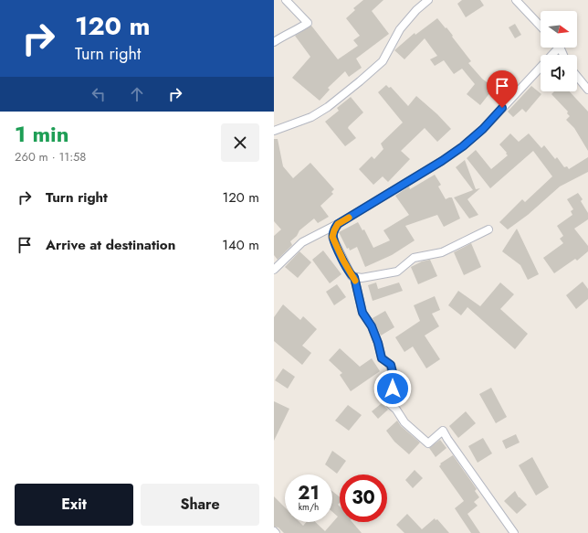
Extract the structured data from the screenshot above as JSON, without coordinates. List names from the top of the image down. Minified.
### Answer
{"north":"right","page":{"turn":["120 m","Turn right"],"heading":["1 min","260 m · 11:58"],"list":[{"name":"Turn right","value":"120 m"},{"name":"Arrive at destination","value":"140 m"}],"speed":"21 km/h","limit":"30","buttons":["Exit","Share"]}}
